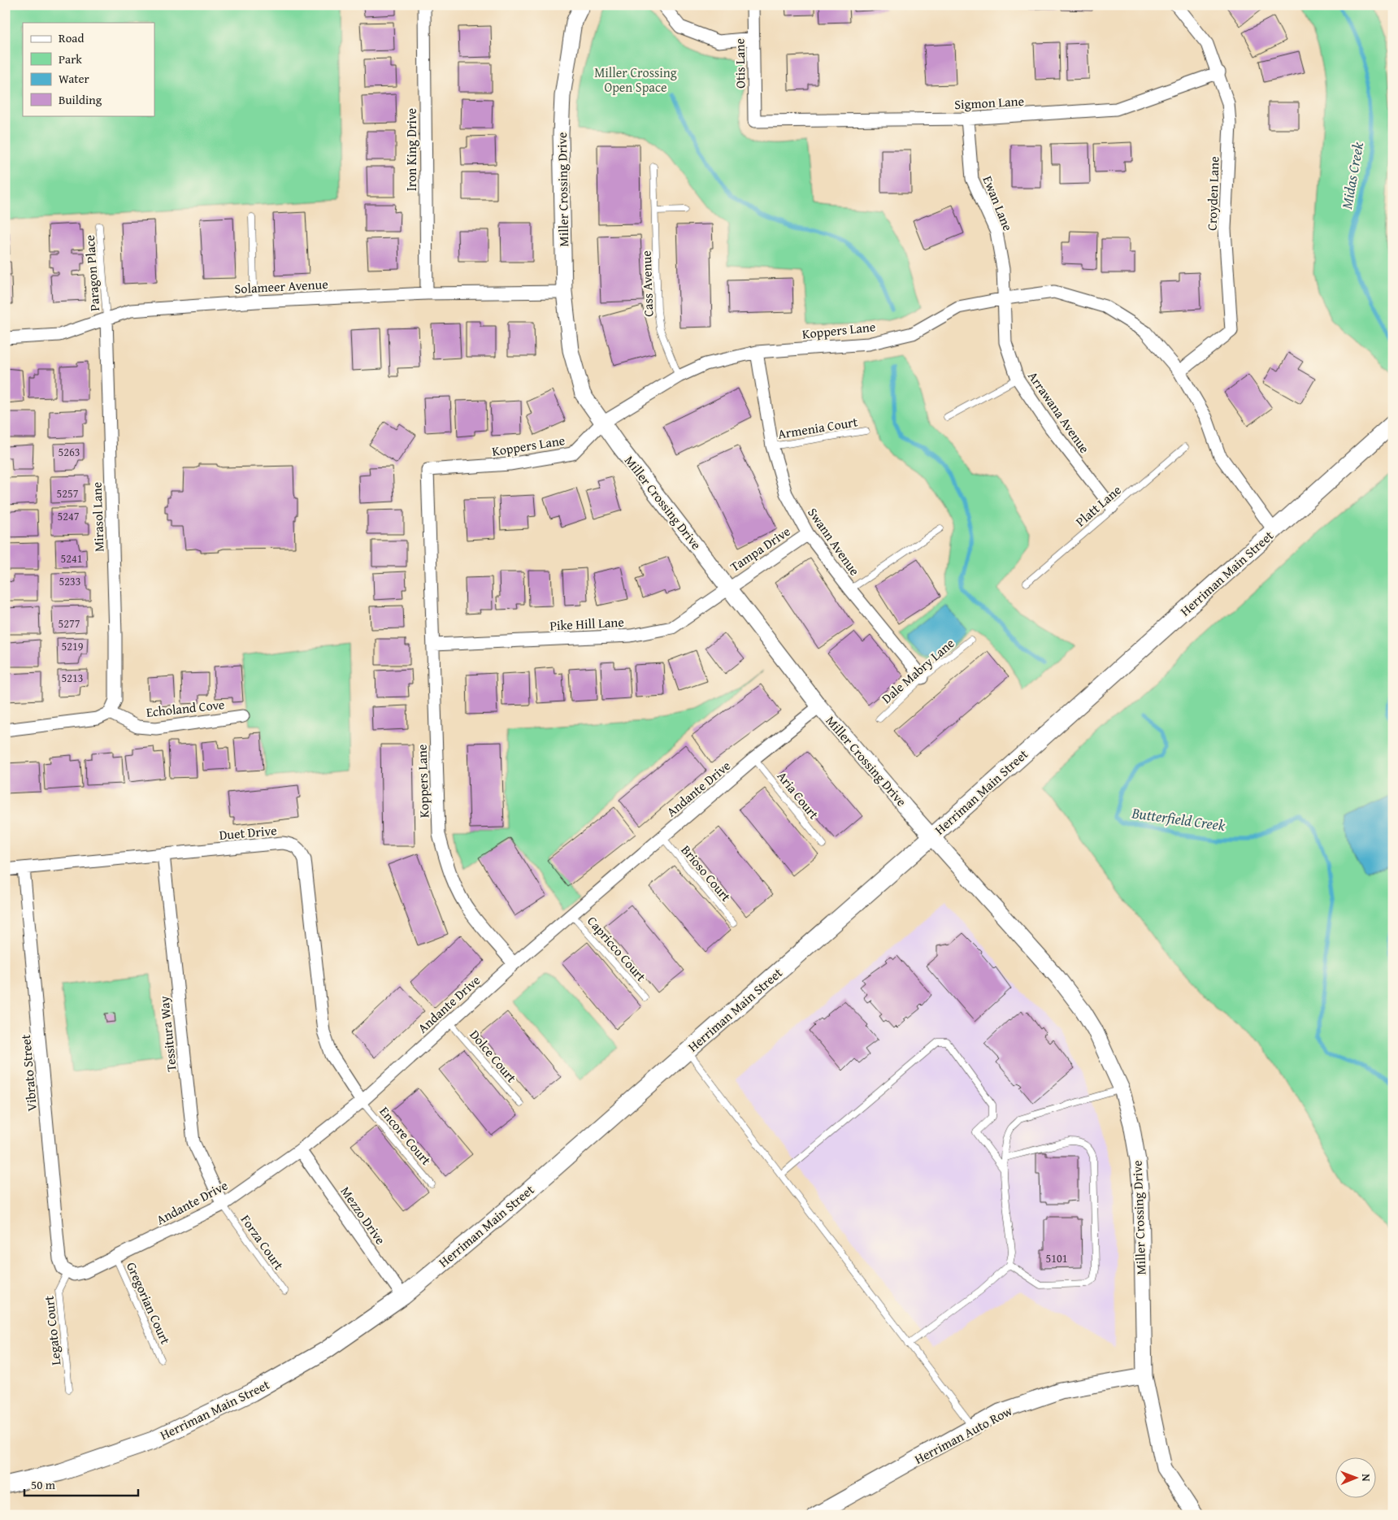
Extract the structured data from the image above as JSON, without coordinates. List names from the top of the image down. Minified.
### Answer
{"streets":{"main road":["Herriman Main Street"],"street":["Otis Lane","Sigmon Lane","Iron King Drive","Miller Crossing Drive","Croyden Lane","Ewan Lane","Solameer Avenue","Koppers Lane","Arrawana Avenue","Mirasol Lane","Swann Avenue","Tampa Drive","Pike Hill Lane","Echoland Cove","Andante Drive","Duet Drive","Tessitura Way","Vibrato Street","Mezzo Drive","Herriman Auto Row"],"lane":["Paragon Place","Cass Avenue","Armenia Court","Platt Lane","Dale Mabry Lane","Aria Court","Brioso Court","Capricco Court","Dolce Court","Encore Court","Forza Court","Gregorian Court","Legato Court"]},"crossings":[["Otis Lane","Sigmon Lane"],["Sigmon Lane","Croyden Lane"],["Sigmon Lane","Ewan Lane"],["Iron King Drive","Solameer Avenue"],["Miller Crossing Drive","Solameer Avenue"],["Miller Crossing Drive","Koppers Lane"],["Miller Crossing Drive","Tampa Drive"],["Miller Crossing Drive","Herriman Main Street"],["Miller Crossing Drive","Pike Hill Lane"],["Miller Crossing Drive","Andante Drive"],["Miller Crossing Drive","Herriman Auto Row"],["Croyden Lane","Koppers Lane"],["Ewan Lane","Koppers Lane"],["Ewan Lane","Arrawana Avenue"],["Paragon Place","Solameer Avenue"],["Paragon Place","Mirasol Lane"],["Cass Avenue","Koppers Lane"],["Solameer Avenue","Mirasol Lane"],["Koppers Lane","Arrawana Avenue"],["Koppers Lane","Swann Avenue"],["Koppers Lane","Herriman Main Street"],["Koppers Lane","Pike Hill Lane"],["Koppers Lane","Andante Drive"],["Arrawana Avenue","Platt Lane"],["Armenia Court","Swann Avenue"],["Mirasol Lane","Echoland Cove"],["Swann Avenue","Tampa Drive"],["Swann Avenue","Dale Mabry Lane"],["Tampa Drive","Pike Hill Lane"],["Herriman Main Street","Mezzo Drive"],["Andante Drive","Aria Court"],["Andante Drive","Duet Drive"],["Andante Drive","Brioso Court"],["Andante Drive","Capricco Court"],["Andante Drive","Tessitura Way"],["Andante Drive","Dolce Court"],["Andante Drive","Vibrato Street"],["Andante Drive","Encore Court"],["Andante Drive","Mezzo Drive"],["Andante Drive","Forza Court"],["Andante Drive","Gregorian Court"],["Andante Drive","Legato Court"],["Duet Drive","Tessitura Way"],["Duet Drive","Vibrato Street"],["Duet Drive","Encore Court"],["Tessitura Way","Forza Court"],["Vibrato Street","Legato Court"]],"water":["Midas Creek","Butterfield Creek"],"parks":["Miller Crossing Open Space"],"house_numbers":["5263","5257","5247","5241","5233","5277","5219","5213","5101"],"legend":["Road","Park","Water","Building"],"scale_bar":"50 m","north":"right"}
